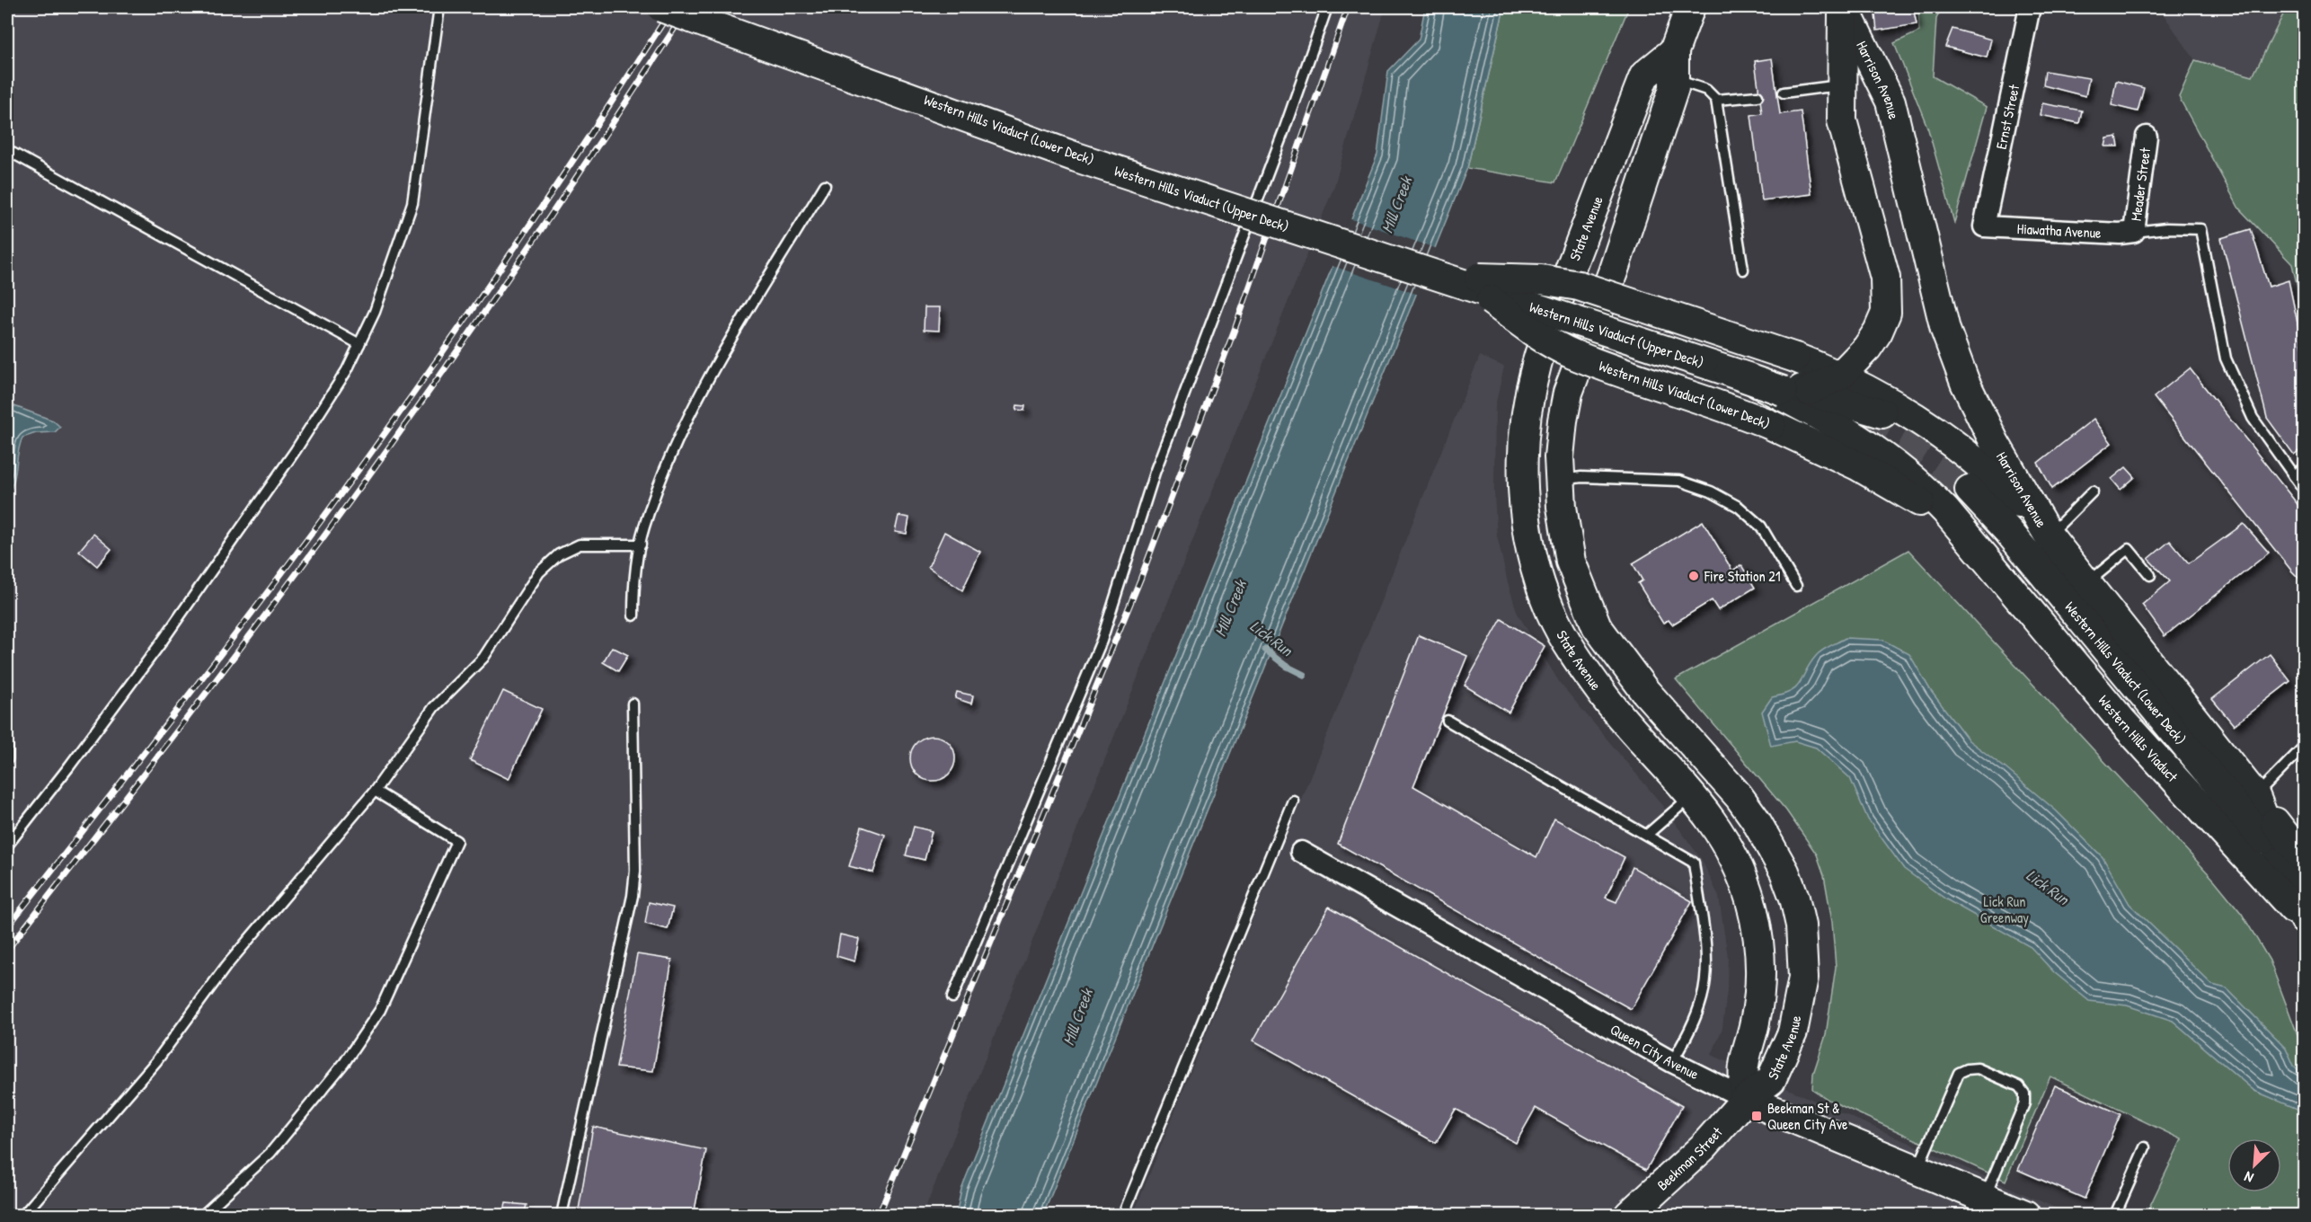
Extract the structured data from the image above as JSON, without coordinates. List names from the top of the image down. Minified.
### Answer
{"streets":{"main road":["Harrison Avenue","Western Hills Viaduct (Lower Deck)","Western Hills Viaduct (Upper Deck)","State Avenue","Western Hills Viaduct","Queen City Avenue","Beekman Street"],"street":["Ernst Street","Meader Street","Hiawatha Avenue"]},"crossings":[["Harrison Avenue","Western Hills Viaduct (Lower Deck)"],["Harrison Avenue","Western Hills Viaduct"],["Ernst Street","Hiawatha Avenue"],["Western Hills Viaduct (Lower Deck)","Western Hills Viaduct (Upper Deck)"],["Meader Street","Hiawatha Avenue"],["Western Hills Viaduct (Upper Deck)","Western Hills Viaduct"],["State Avenue","Queen City Avenue"],["State Avenue","Beekman Street"],["Queen City Avenue","Beekman Street"]],"water":["Mill Creek","Lick Run"],"parks":["Lick Run Greenway"],"places":{"other":["Fire Station 21"],"transit":["Beekman St & Queen City Ave"]},"north":"bottom left"}
